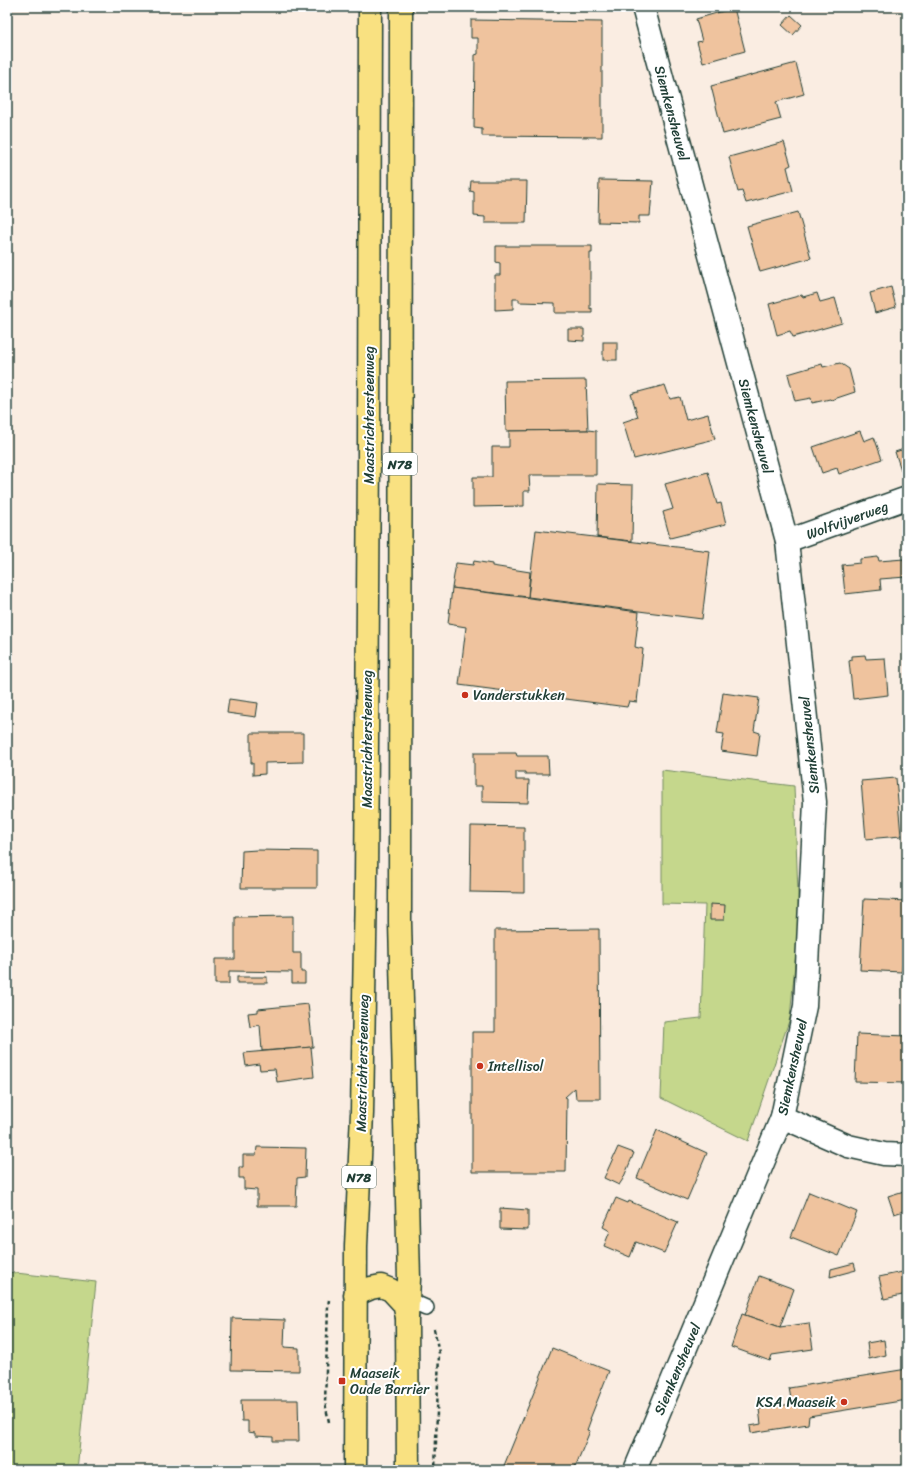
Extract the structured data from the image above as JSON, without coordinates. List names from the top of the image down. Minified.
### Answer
{"streets":{"main road":["Maastrichtersteenweg","N78"],"street":["Siemkensheuvel","Wolfvijverweg"]},"crossings":[["Siemkensheuvel","Wolfvijverweg"]],"places":{"other":["Vanderstukken","Intellisol","KSA Maaseik"],"transit":["Maaseik Oude Barrier"]}}
